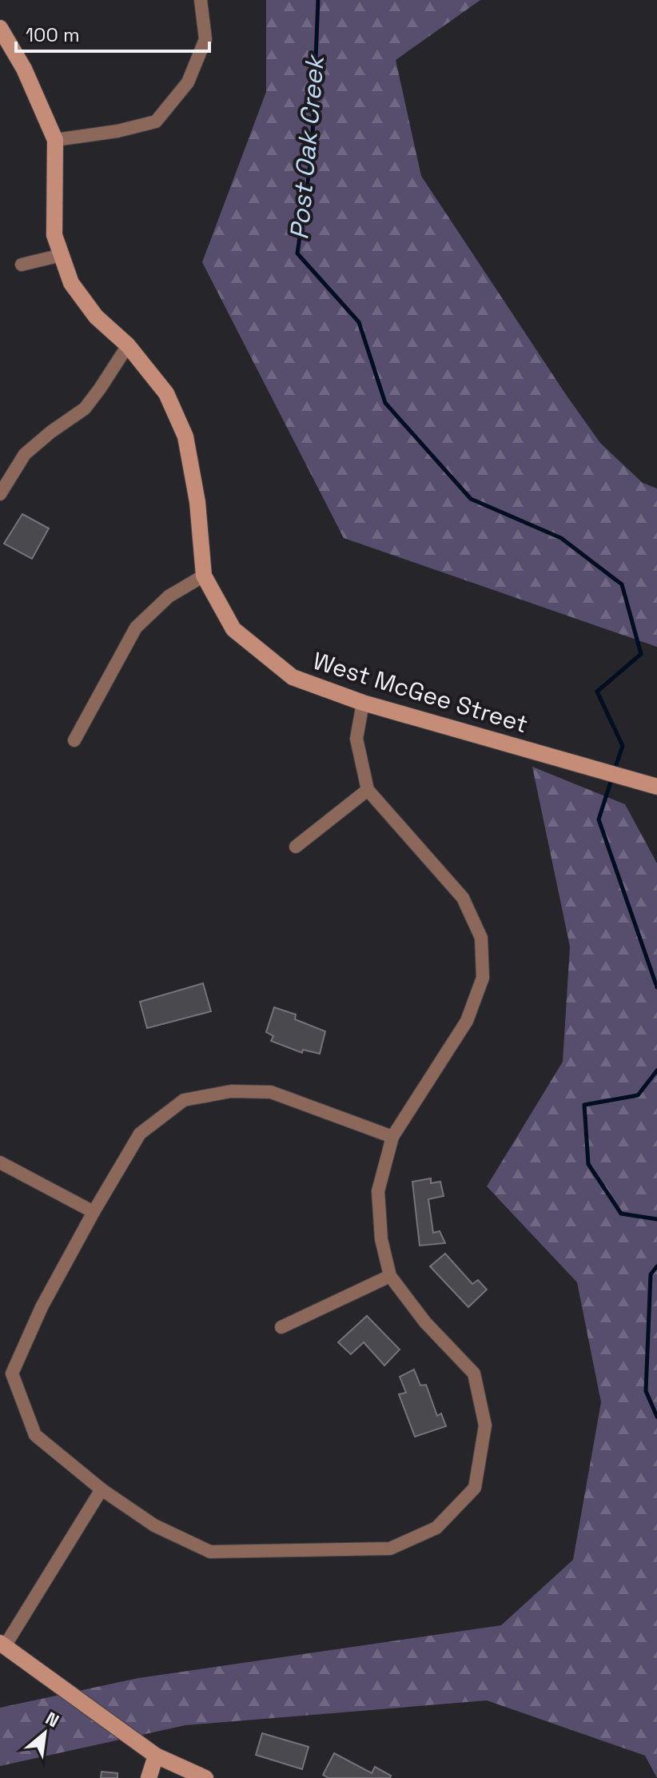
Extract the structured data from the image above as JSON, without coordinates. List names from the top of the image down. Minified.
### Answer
{"streets":{"street":["West McGee Street"]},"water":["Post Oak Creek"],"scale_bar":"100 m","north":"top right"}
